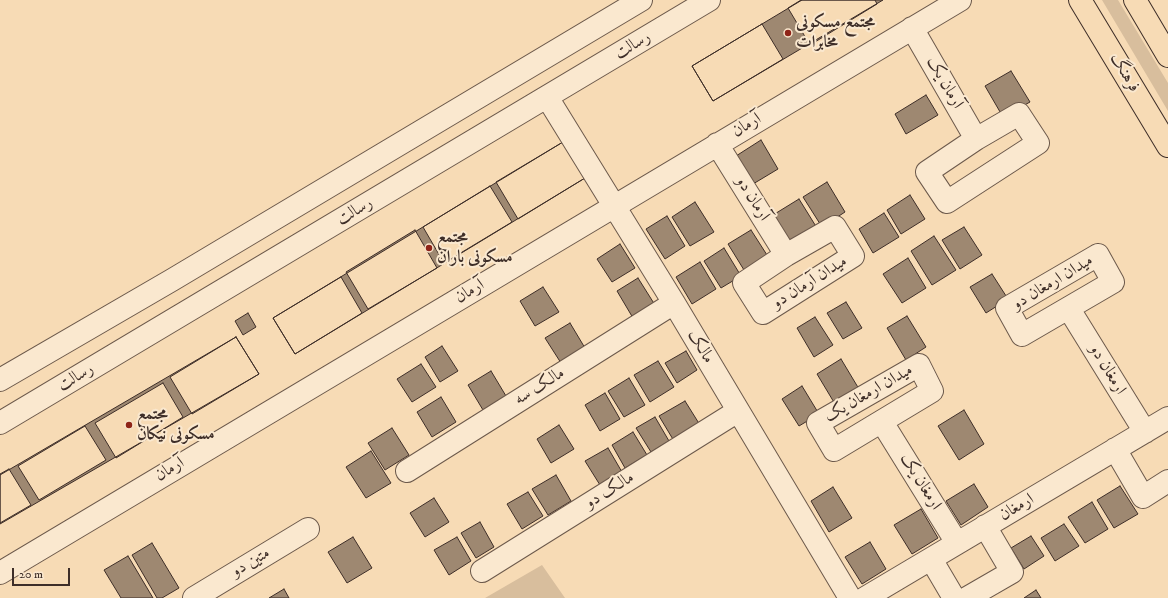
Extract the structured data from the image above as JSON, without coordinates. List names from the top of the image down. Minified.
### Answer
{"streets":{"main road":["فرهنگ"],"street":["رسالت","آرمان یک","آرمان","آرمان دو","میدان آرمان دو","مالک","ارمغان دو","مالک سه","میدان ارمغان یک","ارمغان یک","مالک دو","ارمغان","متین دو"]},"crossings":[["رسالت","مالک"],["آرمان یک","آرمان"],["آرمان","آرمان دو"],["آرمان","مالک"],["آرمان دو","میدان آرمان دو"],["مالک","مالک سه"],["مالک","مالک دو"],["ارمغان دو","ارمغان"],["میدان ارمغان یک","ارمغان یک"],["ارمغان یک","ارمغان"]],"places":["مجتمع مسکونی مخابرات","مجتمع مسکونی باران","مجتمع مسکونی نیکان"],"scale_bar":"20 m"}
